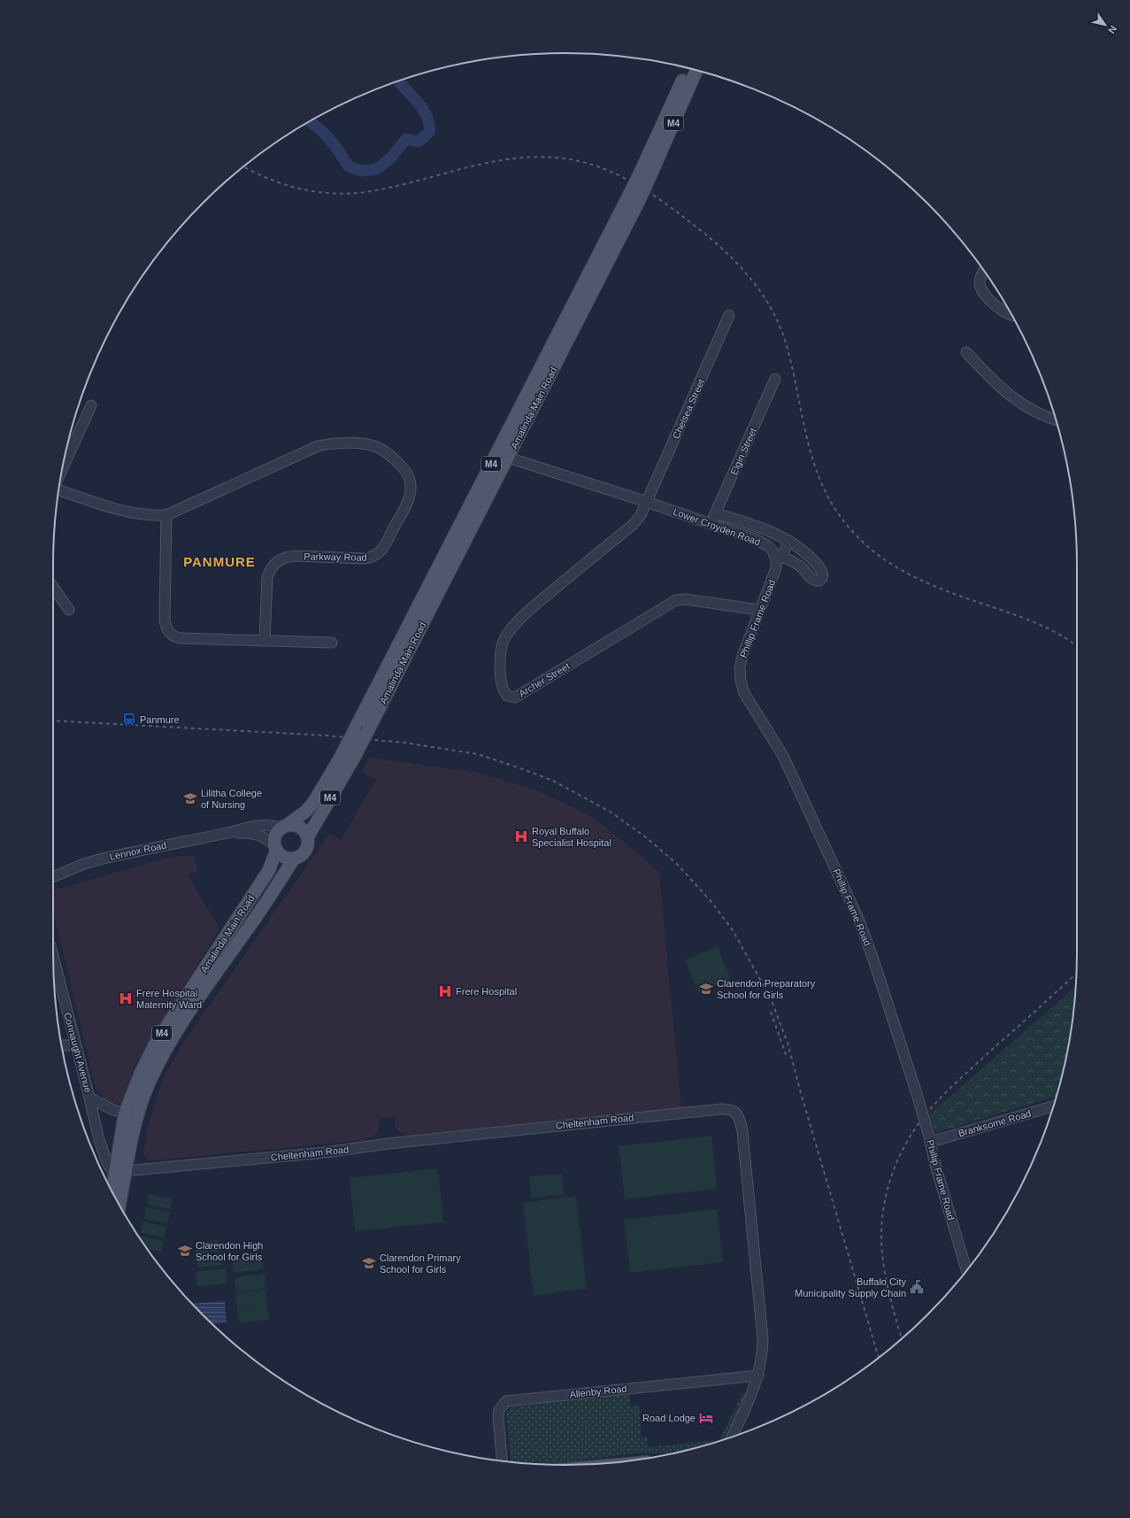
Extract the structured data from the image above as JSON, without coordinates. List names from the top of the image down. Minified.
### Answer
{"streets":{"main road":["M4","Amalinda Main Road"],"street":["Chelsea Street","Elgin Street","Lower Croyden Road","Parkway Road","Phillip Frame Road","Archer Street","Lennox Road","Connaught Avenue","Cheltenham Road","Branksome Road","Allenby Road"]},"crossings":[["M4","Amalinda Main Road"],["M4","Connaught Avenue"],["M4","Cheltenham Road"],["Amalinda Main Road","Lower Croyden Road"],["Amalinda Main Road","Lennox Road"],["Amalinda Main Road","Connaught Avenue"],["Amalinda Main Road","Cheltenham Road"],["Chelsea Street","Lower Croyden Road"],["Chelsea Street","Archer Street"],["Elgin Street","Lower Croyden Road"],["Lower Croyden Road","Phillip Frame Road"],["Lower Croyden Road","Archer Street"],["Phillip Frame Road","Archer Street"],["Phillip Frame Road","Branksome Road"],["Connaught Avenue","Cheltenham Road"],["Cheltenham Road","Allenby Road"]],"districts":["PANMURE"],"places":{"station":["Panmure"],"school or university":["Lilitha College of Nursing","Clarendon Preparatory School for Girls","Clarendon High School for Girls","Clarendon Primary School for Girls"],"hospital":["Royal Buffalo Specialist Hospital","Frere Hospital","Frere Hospital Maternity Ward"],"public building":["Buffalo City Municipality Supply Chain"],"hotel":["Road Lodge"]},"north":"bottom right"}
